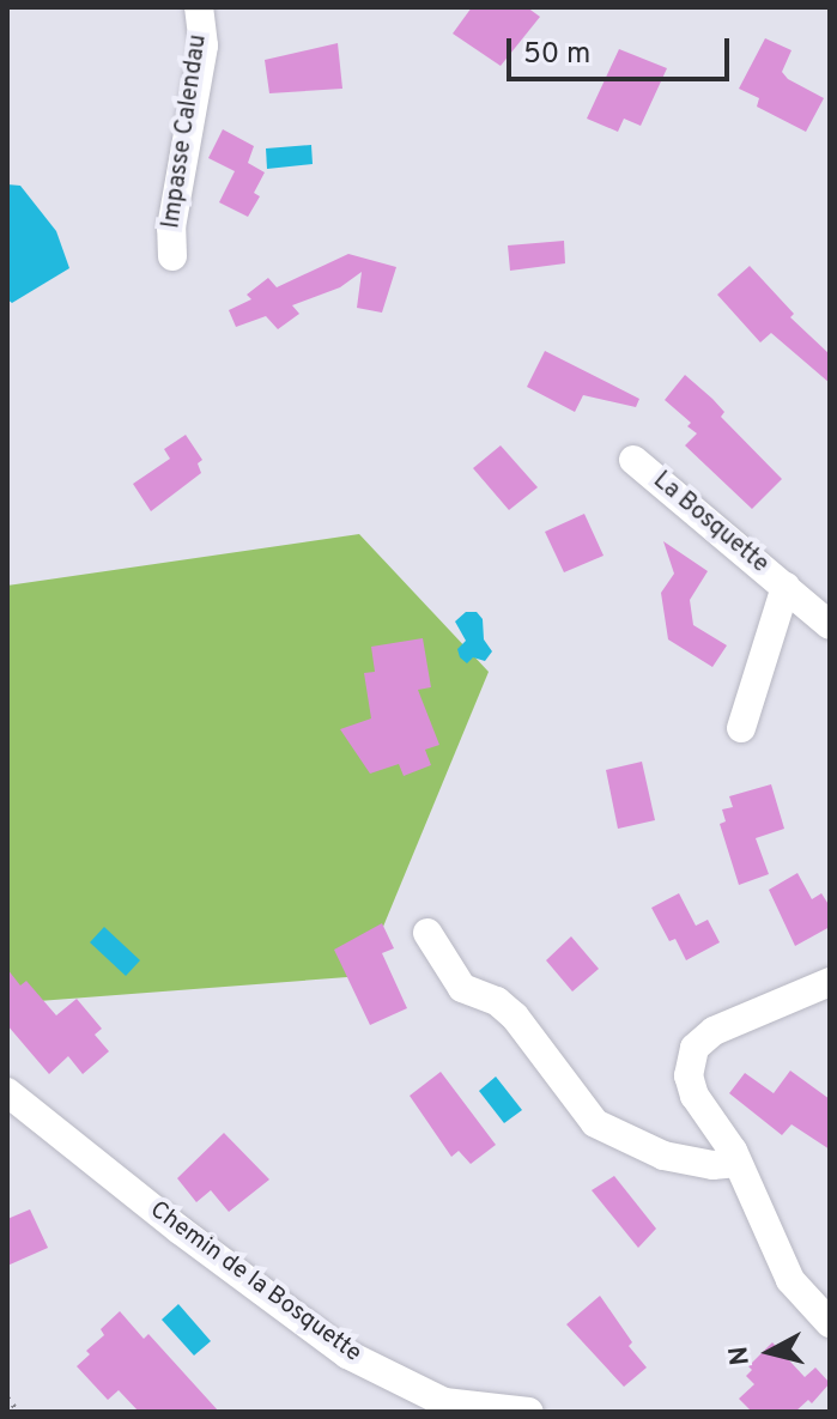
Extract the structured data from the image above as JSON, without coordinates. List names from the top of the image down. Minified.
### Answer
{"streets":{"street":["Impasse Calendau","La Bosquette","Chemin de la Bosquette"]},"scale_bar":"50 m","north":"left"}
